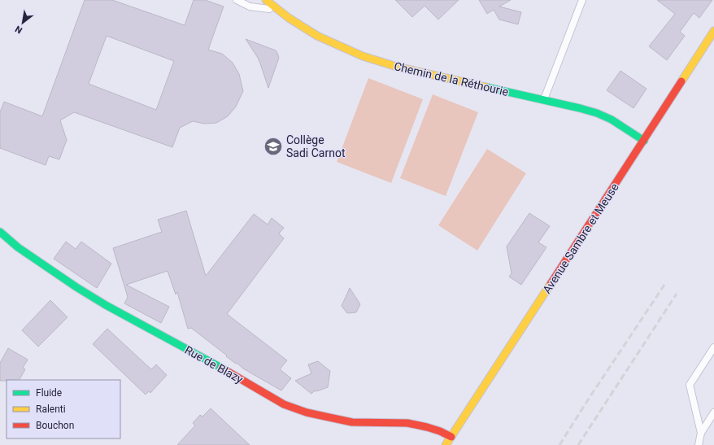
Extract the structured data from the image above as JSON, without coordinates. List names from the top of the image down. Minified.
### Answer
{"streets":{"street":["Chemin de la Réthourie","Avenue Sambre et Meuse","Rue de Blazy"]},"crossings":[["Chemin de la Réthourie","Avenue Sambre et Meuse"],["Avenue Sambre et Meuse","Rue de Blazy"]],"places":{"school or university":["Collège Sadi Carnot"]},"legend":["Fluide","Ralenti","Bouchon"],"north":"bottom left"}
